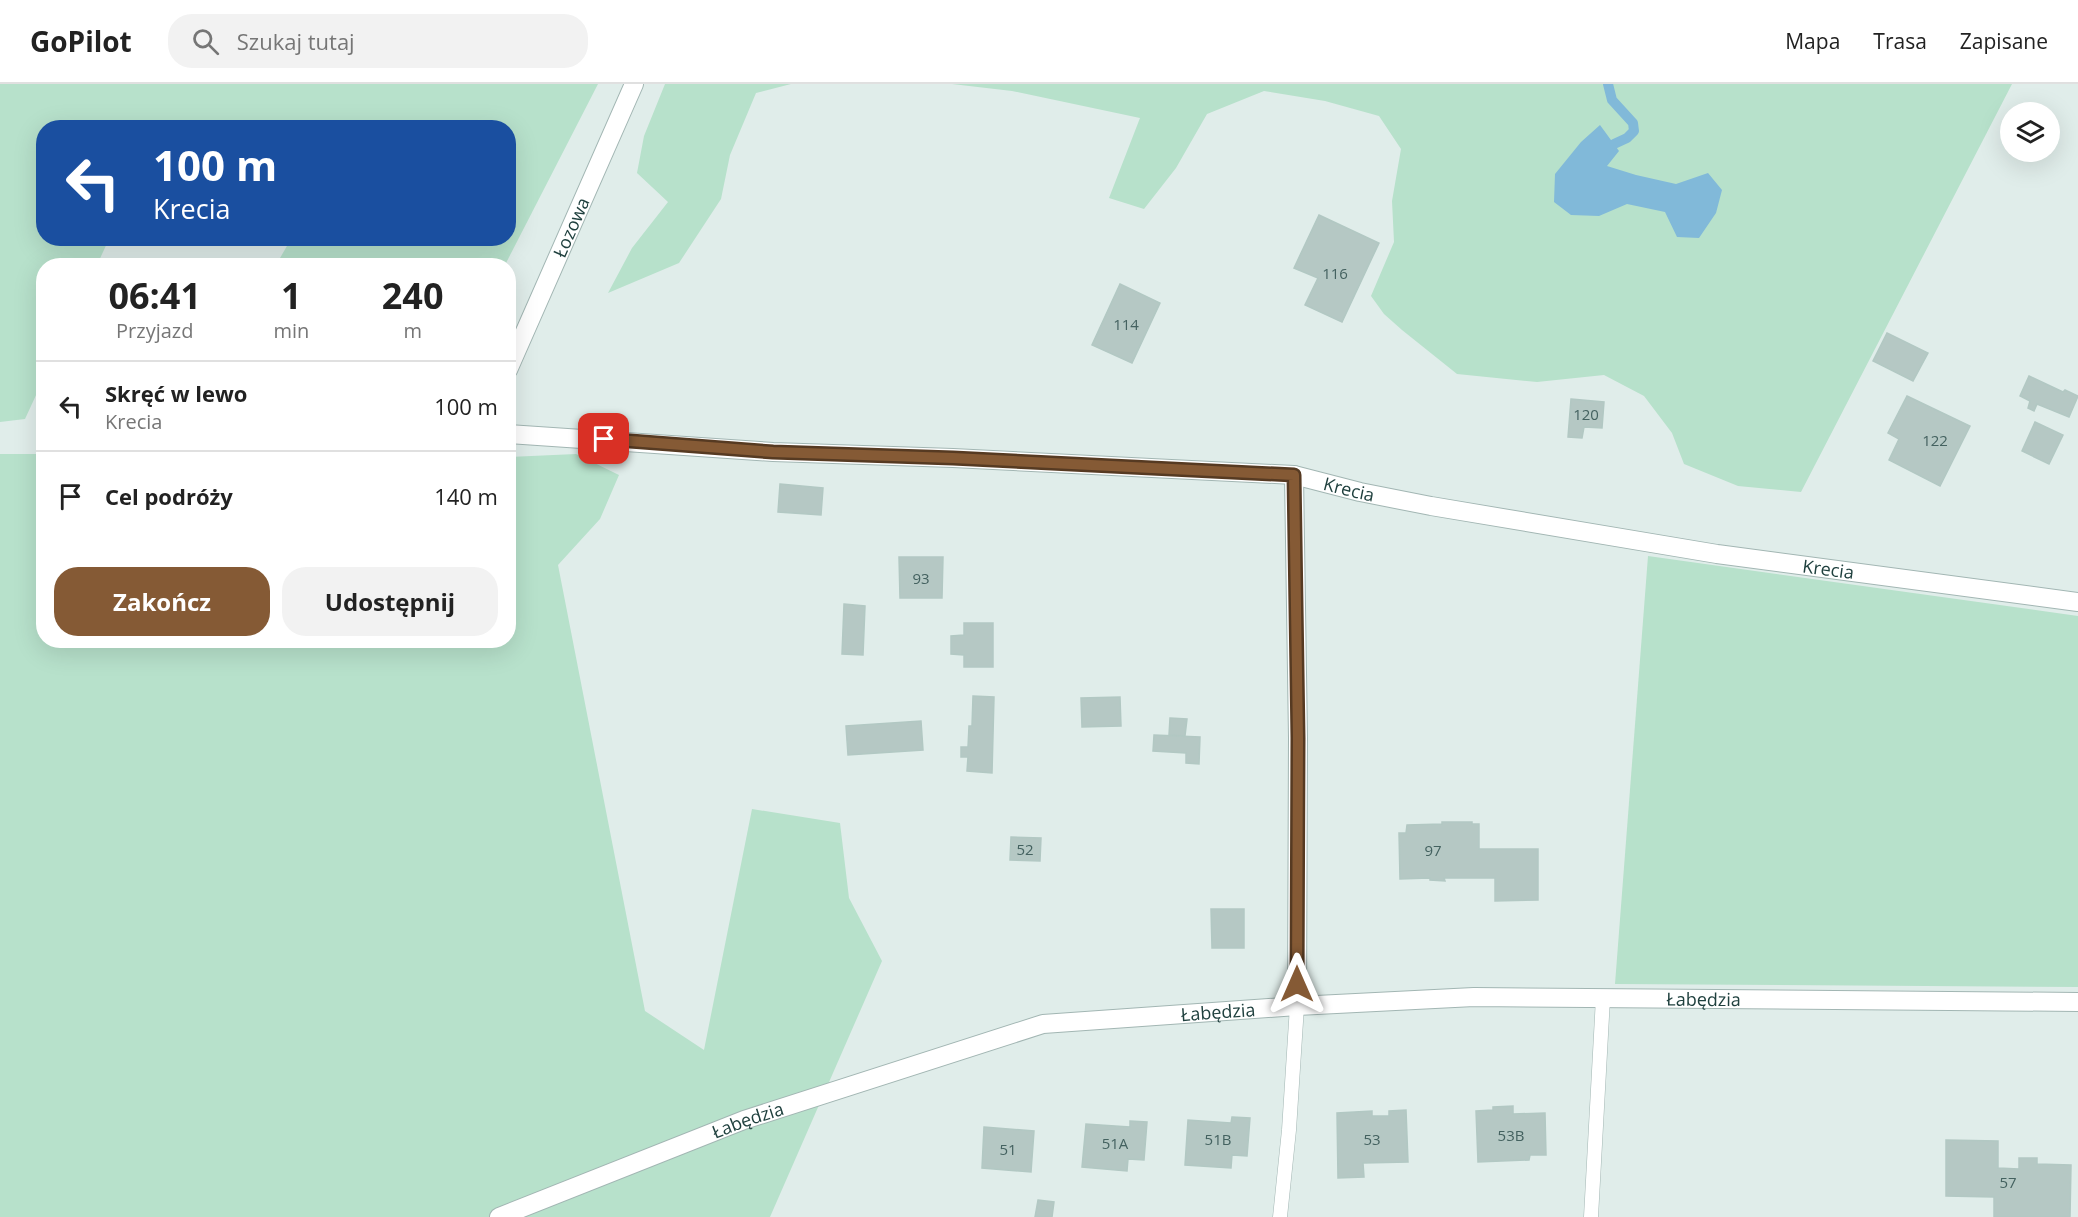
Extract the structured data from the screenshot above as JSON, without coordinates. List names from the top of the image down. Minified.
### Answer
{"streets":{"street":["Łozowa","Krecia","Łabędzia"]},"house_numbers":["116","114","120","122","93","52","97","53B","51B","53","51A","51","57"],"page":{"header":"GoPilot","search":"Szukaj tutaj","nav":["Mapa","Trasa","Zapisane"],"turn":["100 m","Krecia"],"eta":["06:41","Przyjazd","1","min","240","m"],"list":[{"name":"Skręć w lewo","note":"Krecia","value":"100 m"},{"name":"Cel podróży","value":"140 m"}],"buttons":["Zakończ","Udostępnij"]}}
